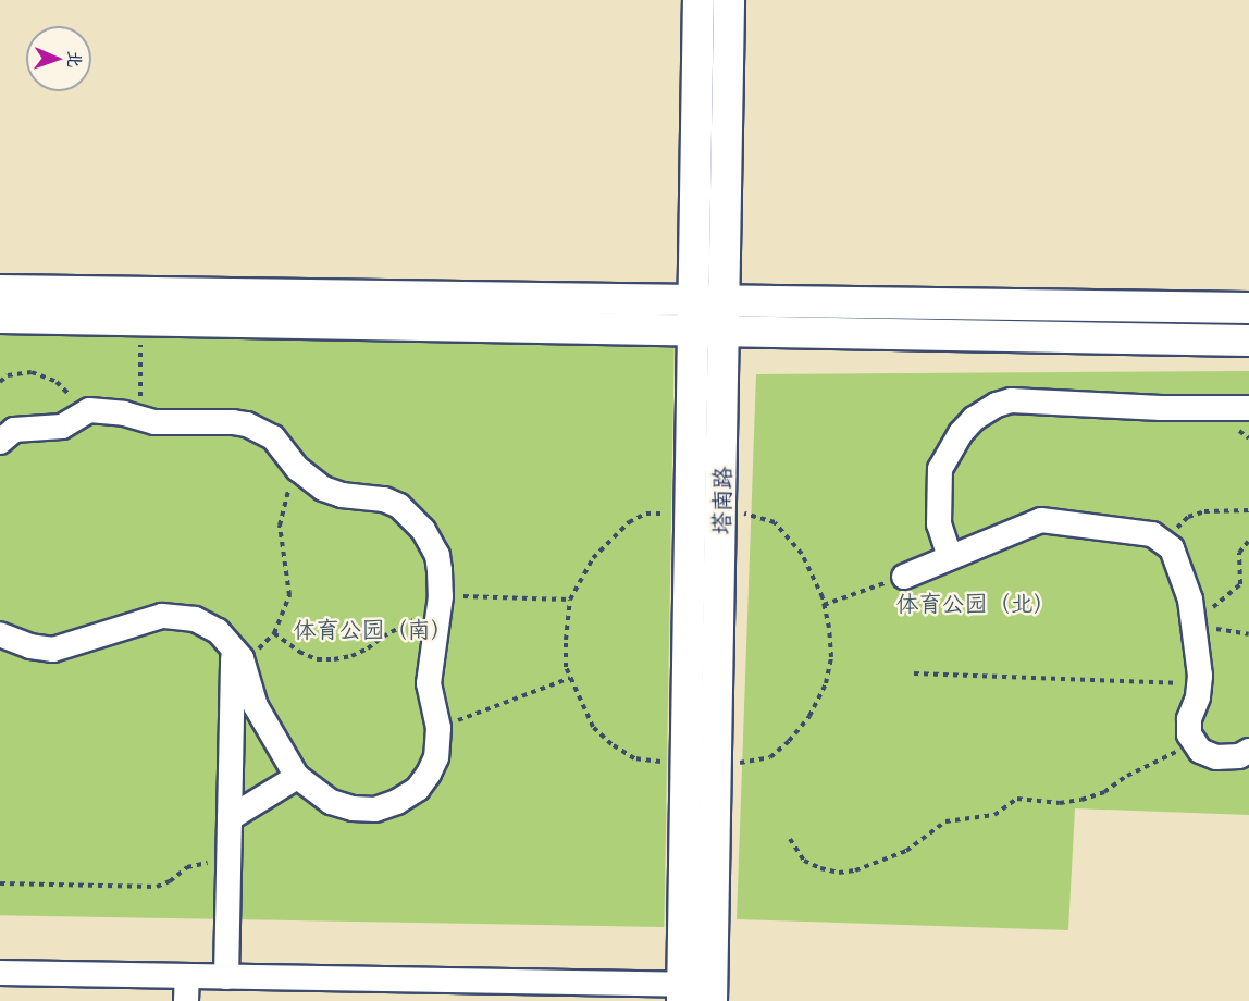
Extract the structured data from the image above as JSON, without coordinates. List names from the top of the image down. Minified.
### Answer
{"streets":{"main road":["塔南路"]},"parks":["体育公园（北）","体育公园（南）"],"north":"right"}
